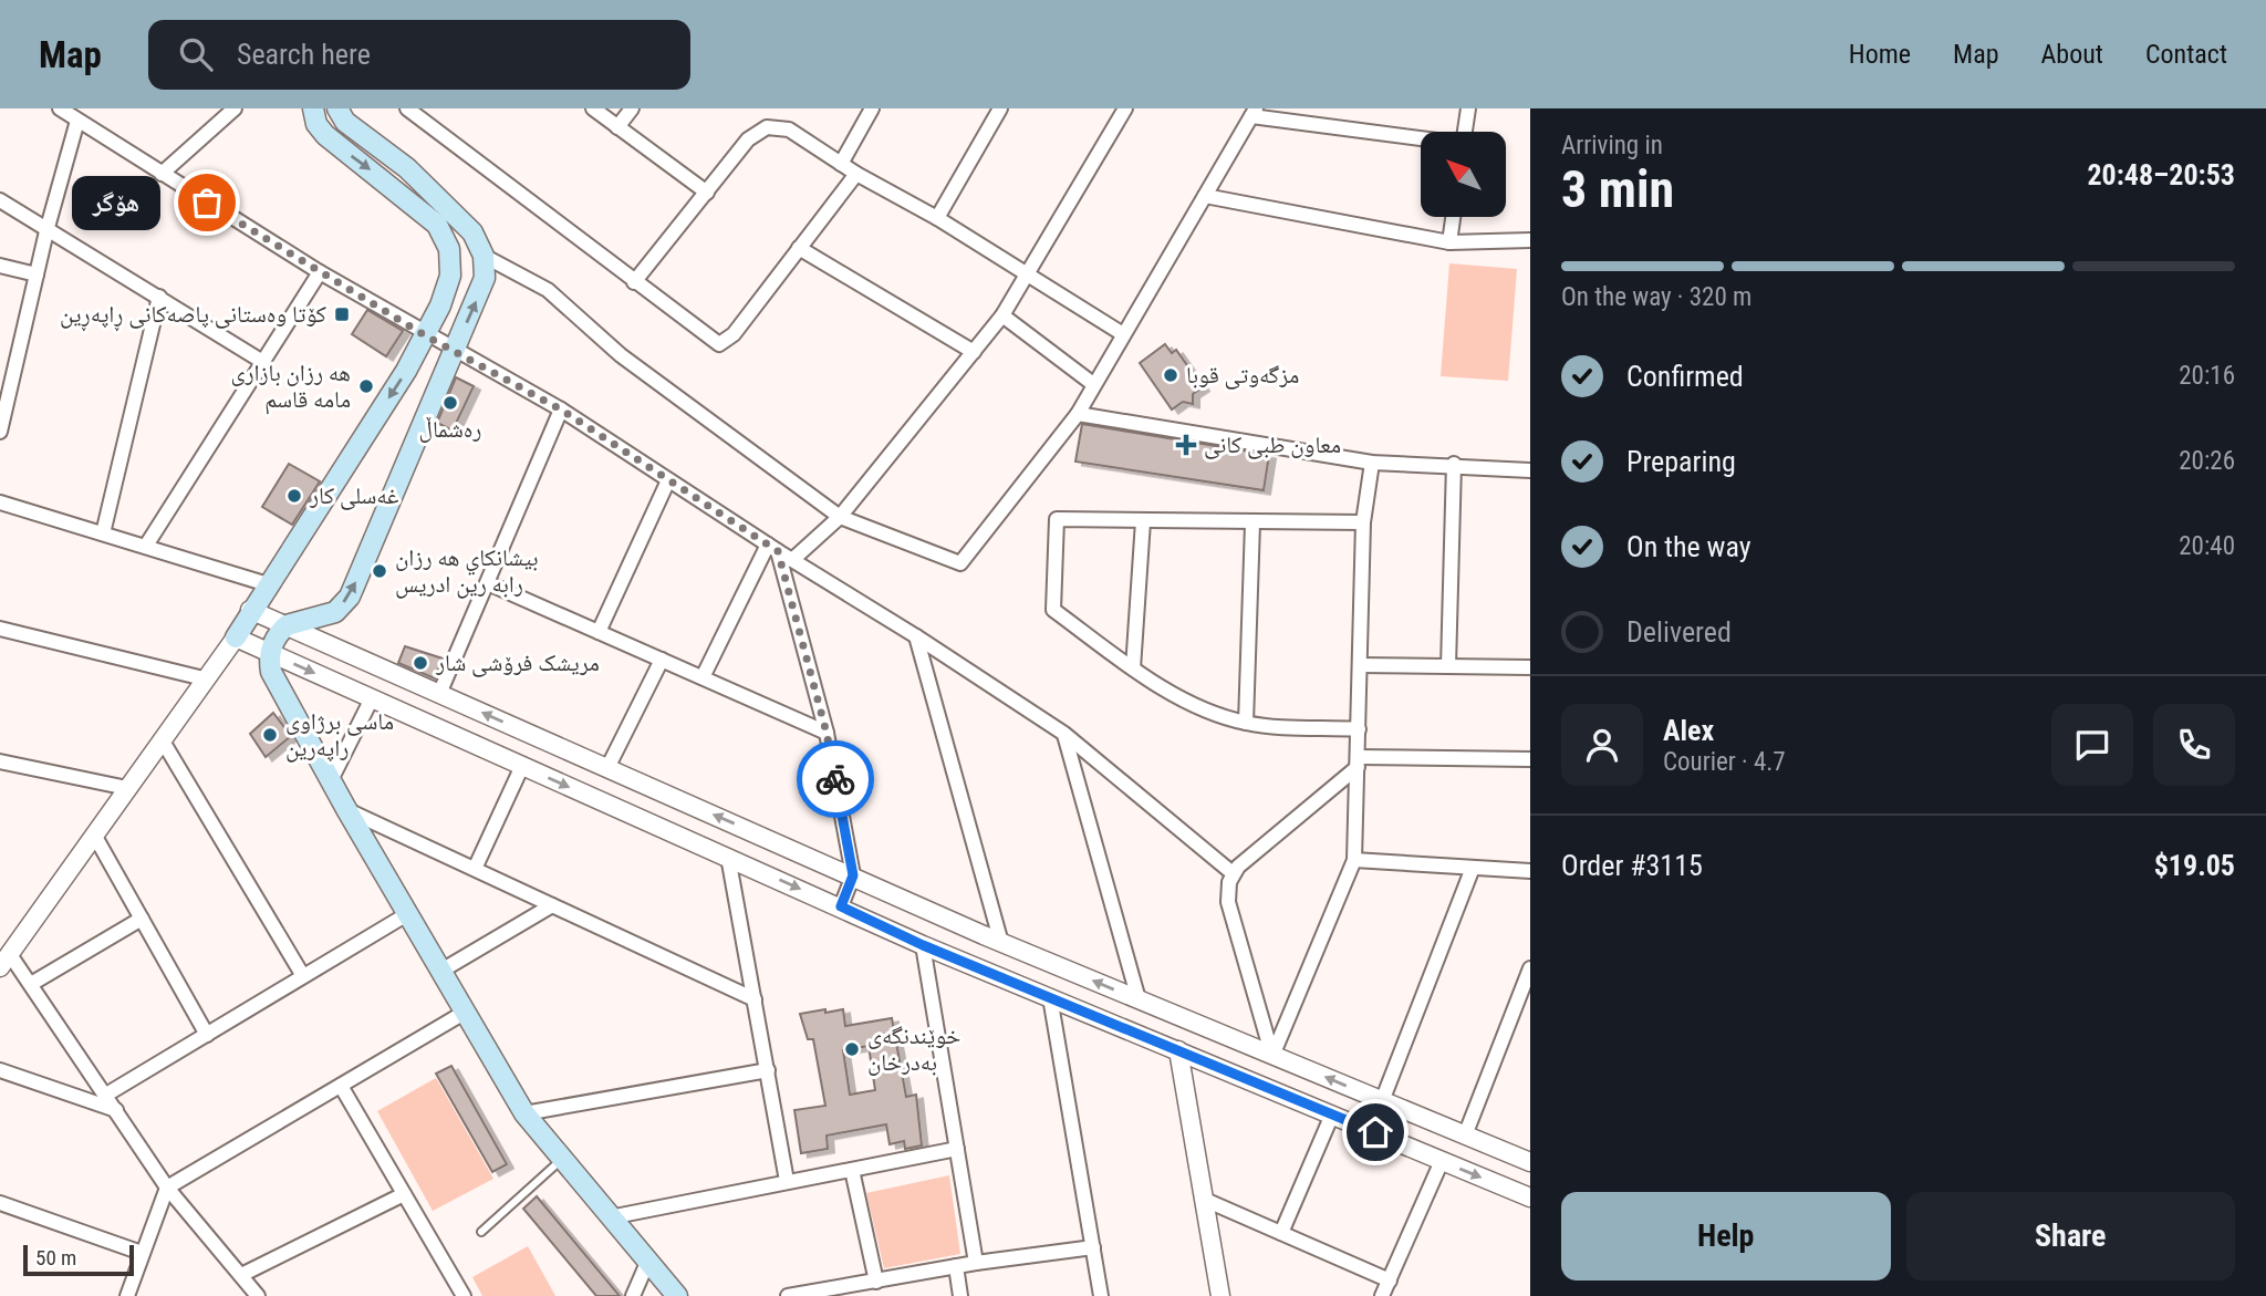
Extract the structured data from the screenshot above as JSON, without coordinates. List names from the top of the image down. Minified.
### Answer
{"places":{"other":["هۆگر","مزگەوتی قوبا","هه رزان بازارى مامه قاسم","رەشماڵ","غەسلی کار","بيشانكاي هه رزان رابه رين ادريس","مریشک فرۆشی شار","ماسی برژاوی راپەرین","خوێندنگەی بەدرخان"],"transit":["كۆتا وەستانی پاصەکانی ڕاپەڕین"],"health":["معاون طبی کانی"]},"scale_bar":"50 m","north":"top left","page":{"header":"Map","search":"Search here","nav":["Home","Map","About","Contact"],"heading":["3 min","Arriving in","20:48–20:53"],"panel":["Alex","Courier · 4.7","Order #3115","$19.05"],"bubble":"هۆگر","bar":"On the way · 320 m","list":[["Confirmed","20:16"],["Preparing","20:26"],["On the way","20:40"],"Delivered"],"buttons":["Help","Share"],"scale":"50 m"}}
